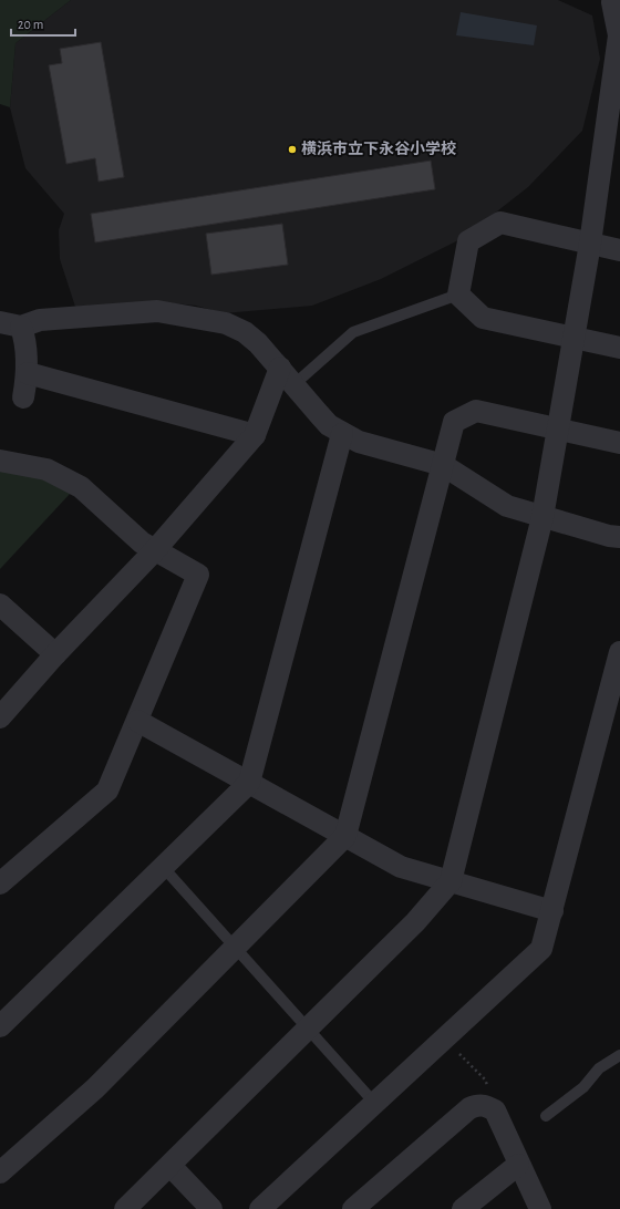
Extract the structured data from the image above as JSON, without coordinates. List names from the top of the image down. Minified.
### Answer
{"places":["横浜市立下永谷小学校"],"scale_bar":"20 m"}
